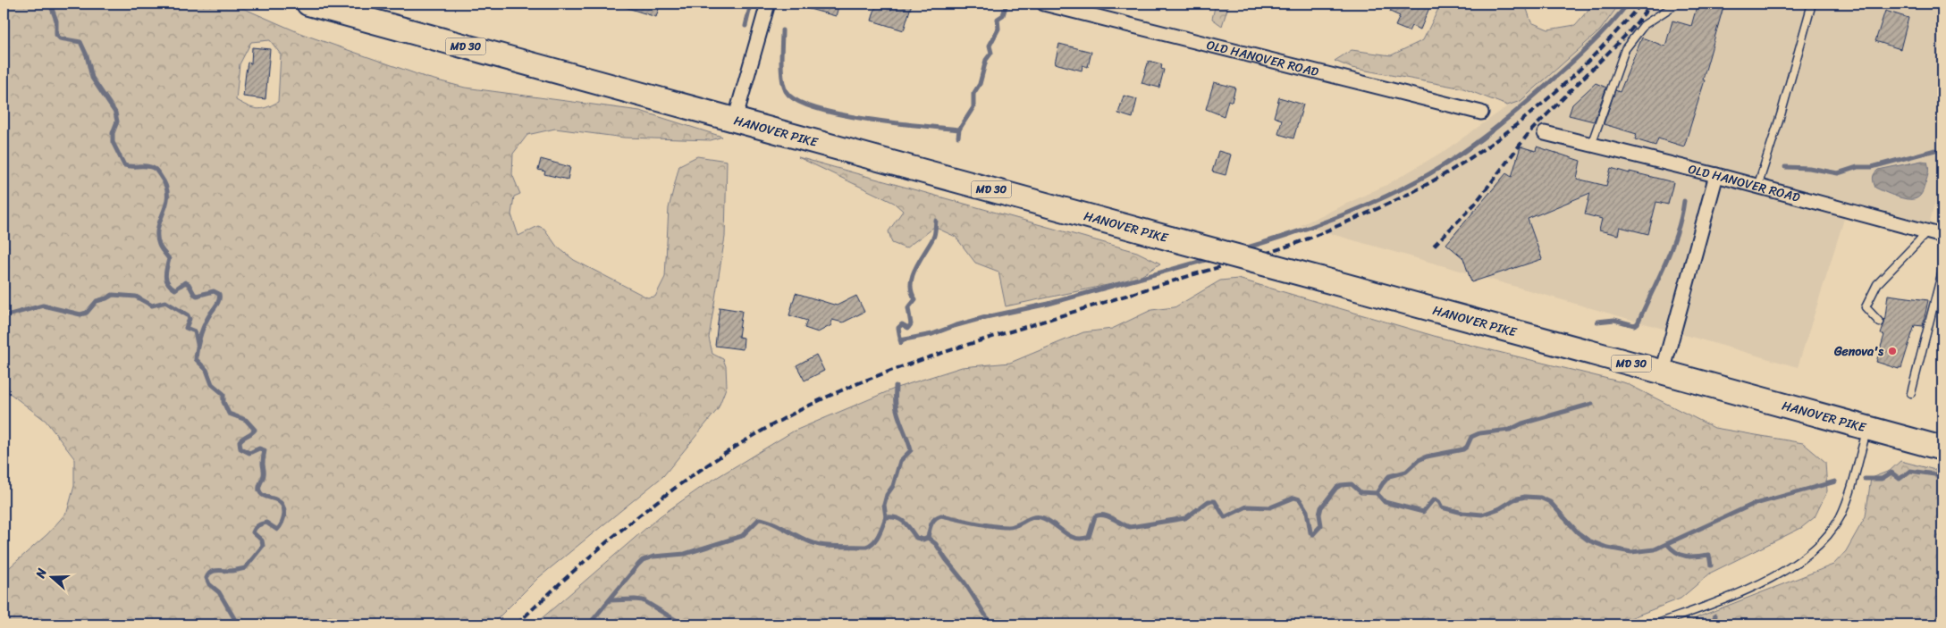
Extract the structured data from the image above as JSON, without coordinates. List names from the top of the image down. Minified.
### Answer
{"streets":{"highway":["MD 30","HANOVER PIKE"],"street":["OLD HANOVER ROAD"]},"places":["Genova's"],"north":"left"}
